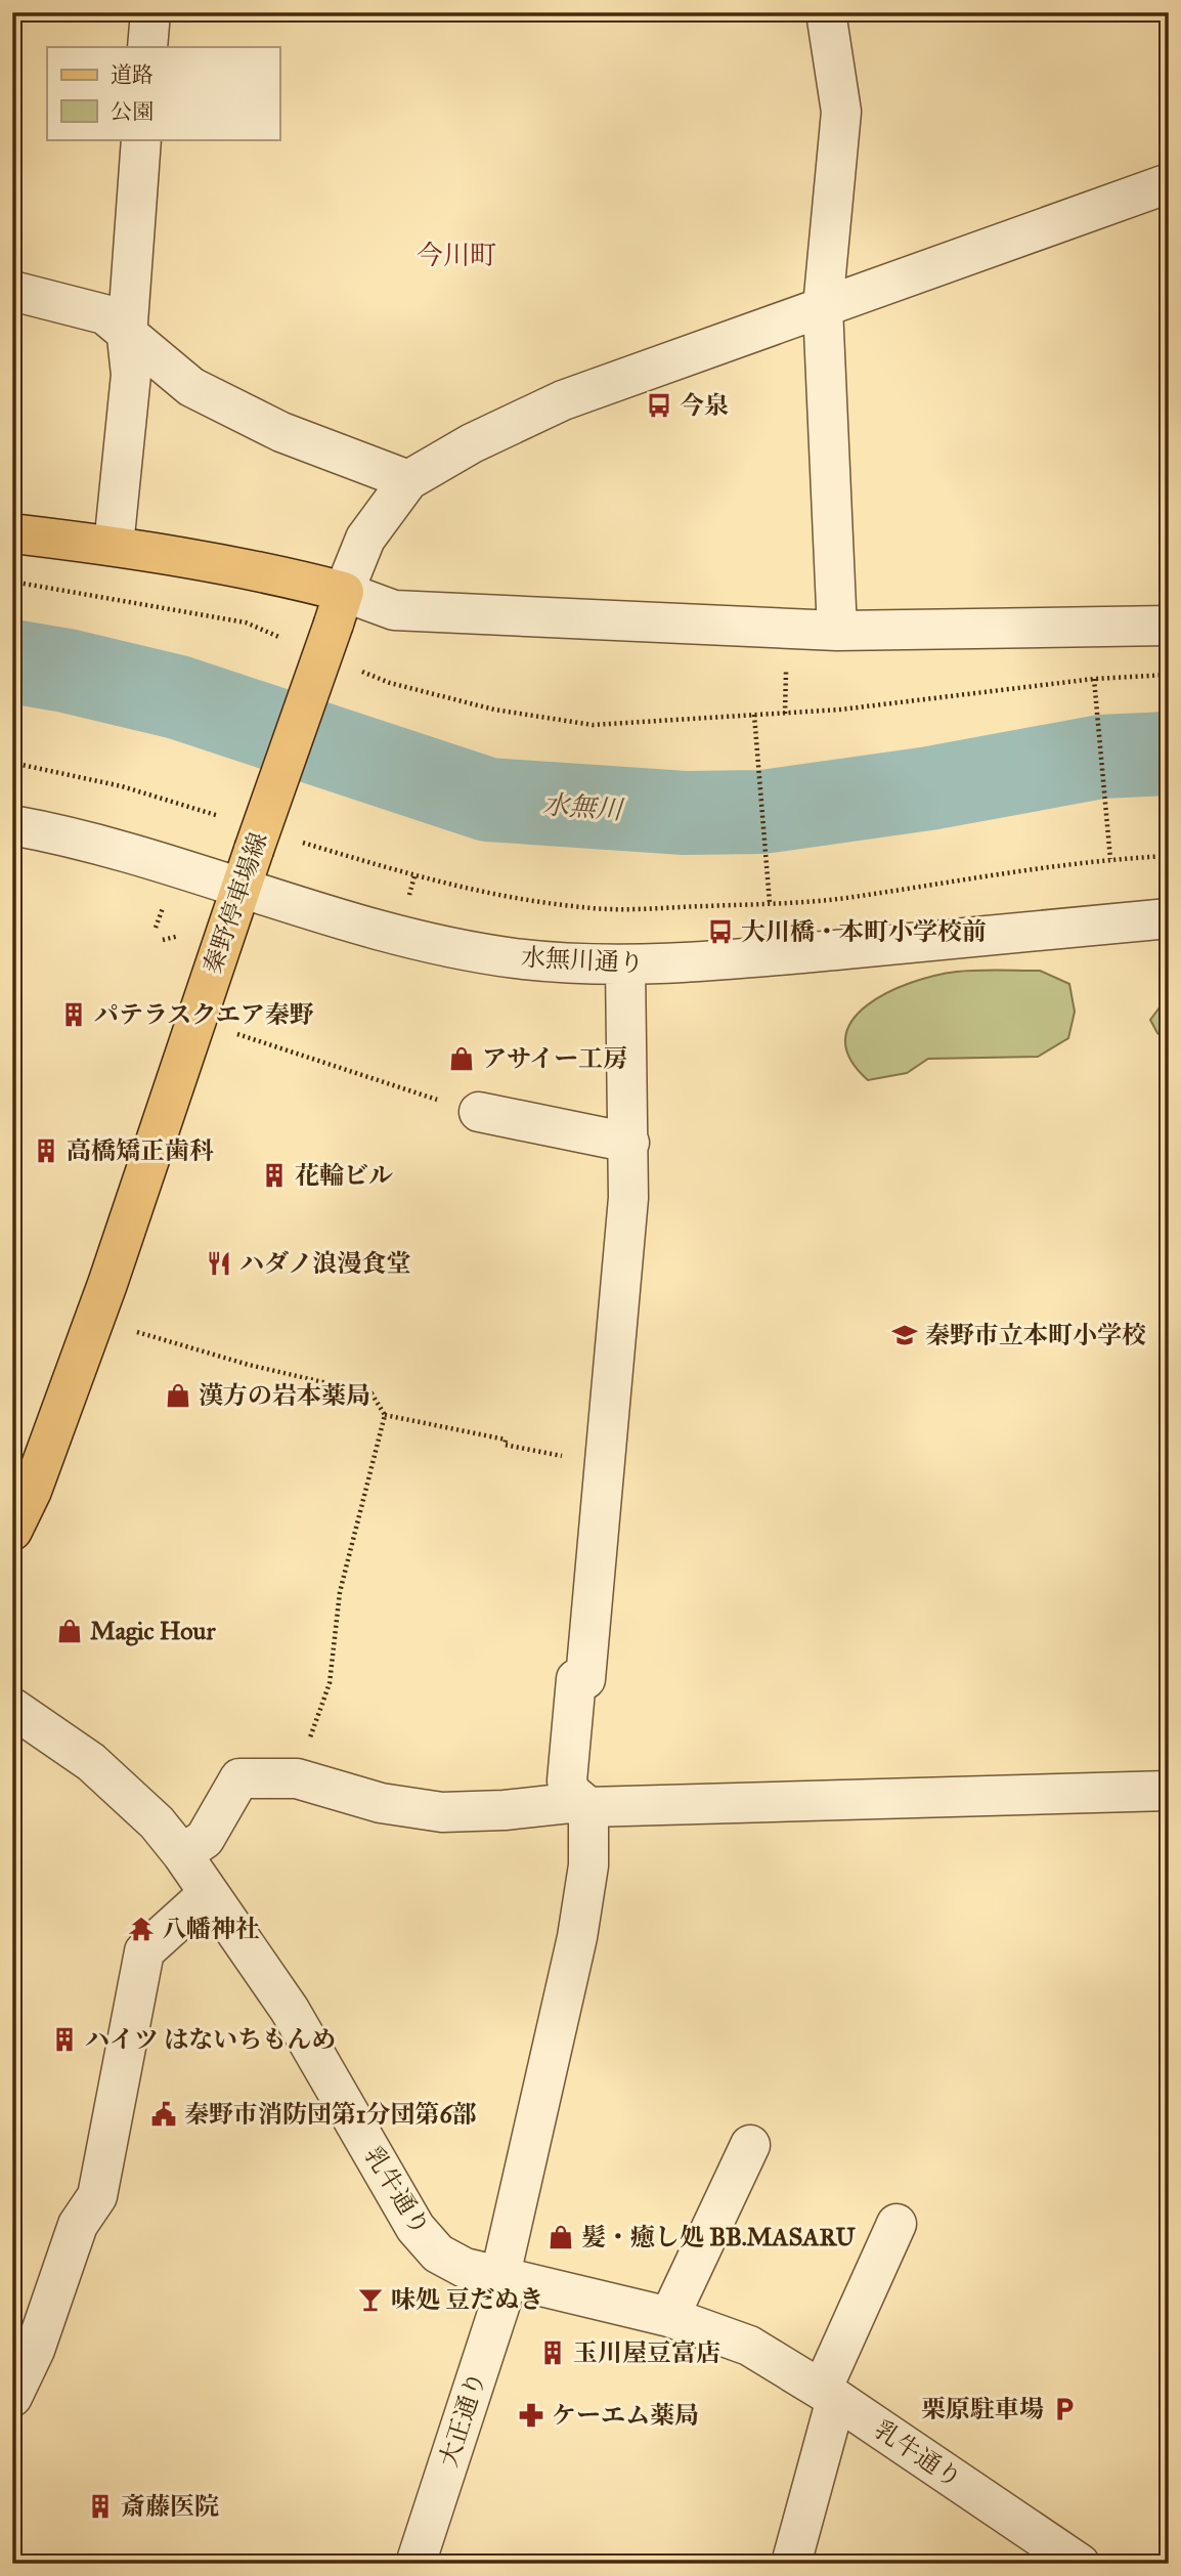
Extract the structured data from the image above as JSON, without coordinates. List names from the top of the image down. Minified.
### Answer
{"streets":{"main road":["秦野停車場線"],"street":["水無川通り","乳牛通り","大正通り"]},"crossings":[["秦野停車場線","水無川通り"],["乳牛通り","大正通り"]],"districts":["今川町"],"water":["水無川"],"places":{"bus stop":["今泉","大川橋・本町小学校前"],"building":["パテラスクエア秦野","高橋矯正歯科","花輪ビル","ハイツ はないちもんめ","玉川屋豆富店","斎藤医院"],"shop":["アサイー工房","漢方の岩本薬局","Magic Hour","髪・癒し処 BB.MASARU"],"restaurant":["ハダノ浪漫食堂"],"school or university":["秦野市立本町小学校"],"temple":["八幡神社"],"public building":["秦野市消防団第1分団第6部"],"bar":["味処 豆だぬき"],"parking":["栗原駐車場"],"pharmacy":["ケーエム薬局"]},"legend":["道路","公園"]}
